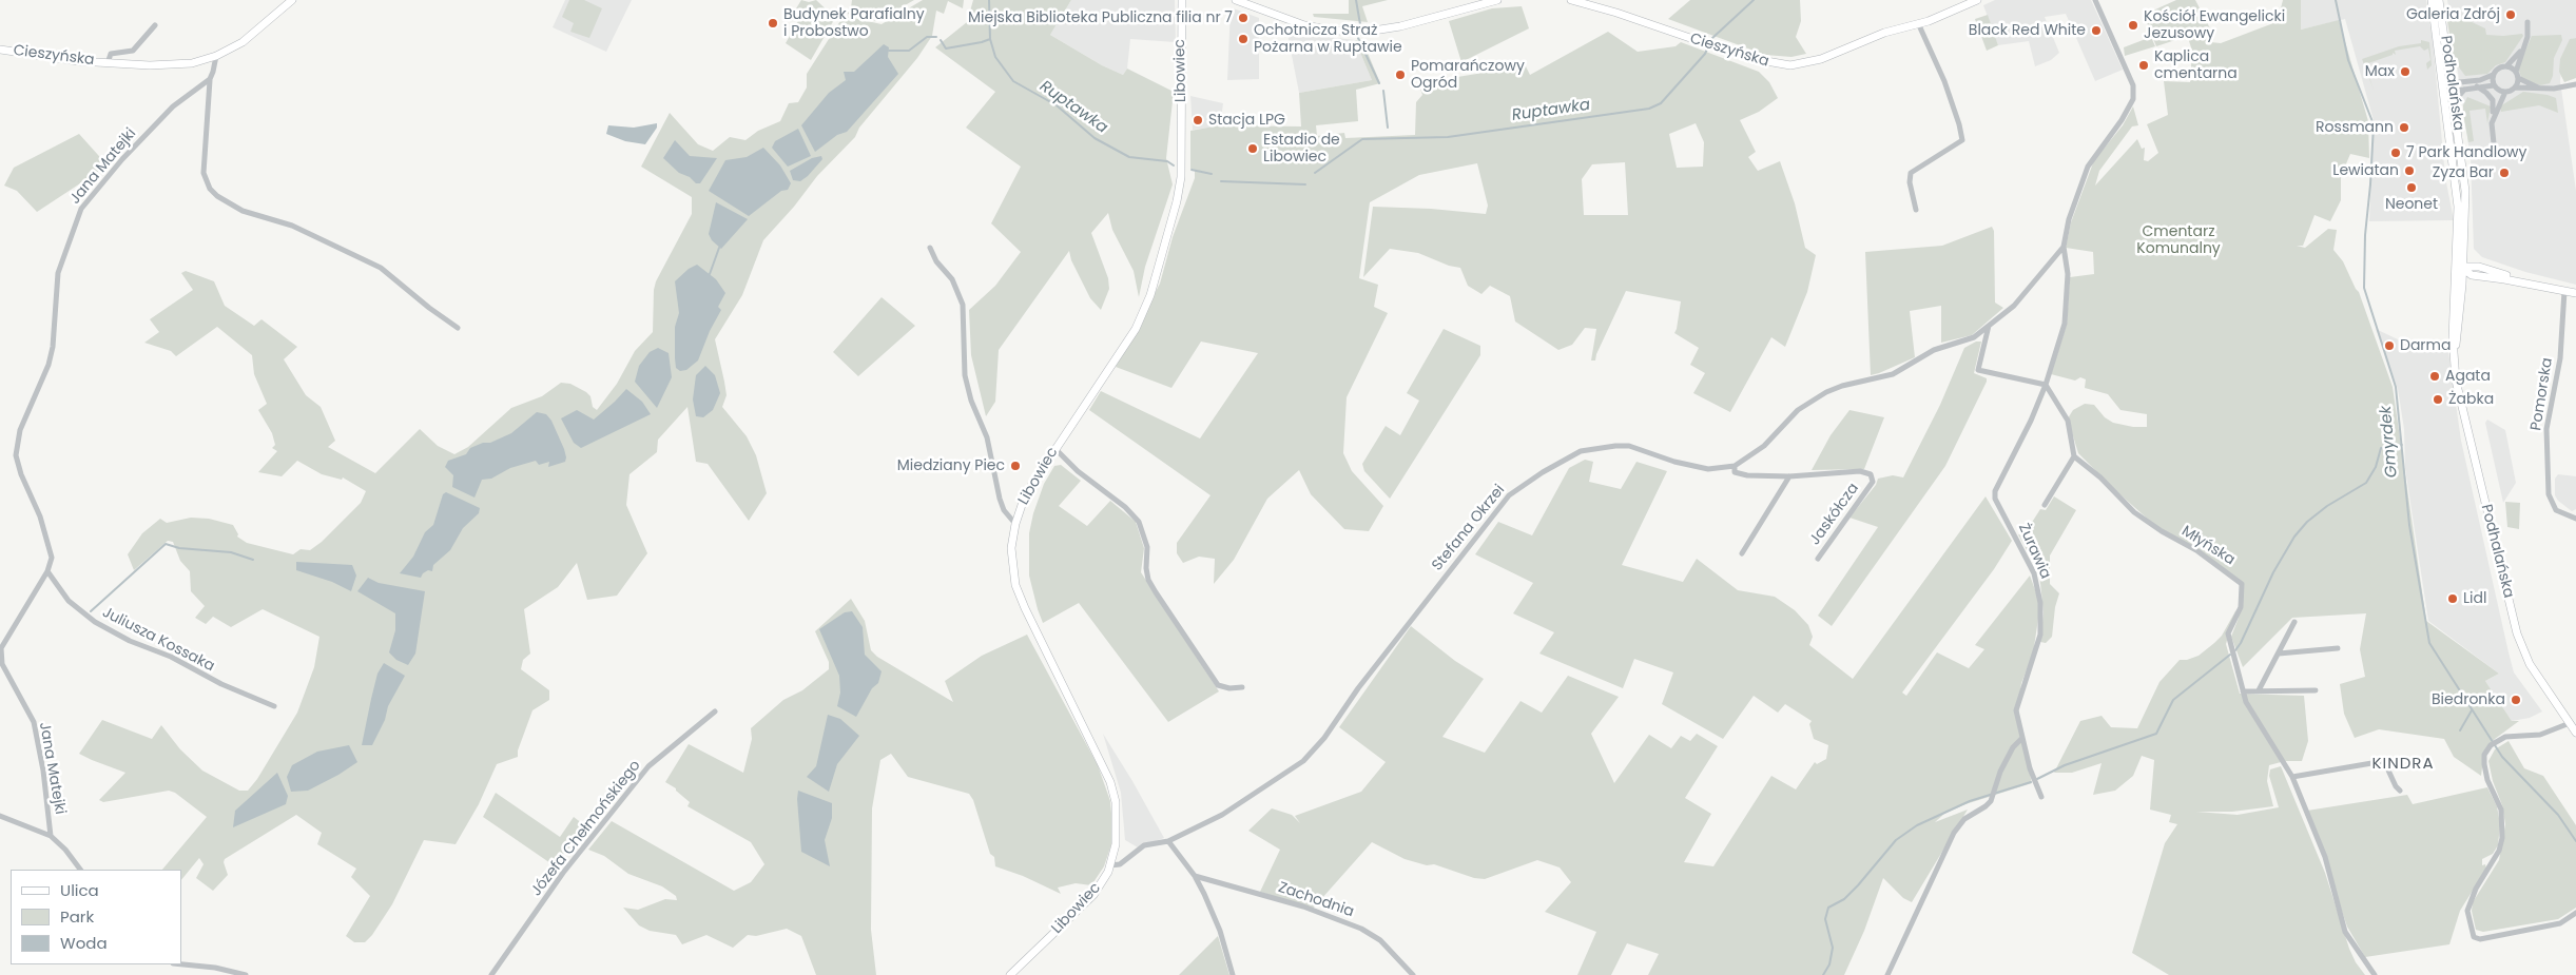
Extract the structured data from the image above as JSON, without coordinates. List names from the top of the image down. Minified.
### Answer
{"streets":{"street":["Cieszyńska","Libowiec","Podhalańska","Jana Matejki","Pomorska","Jaskółcza","Stefana Okrzei","Młyńska","Żurawia","Juliusza Kossaka","Józefa Chełmońskiego","Zachodnia"]},"crossings":[["Libowiec","Stefana Okrzei"],["Jana Matejki","Juliusza Kossaka"],["Jaskółcza","Stefana Okrzei"],["Stefana Okrzei","Żurawia"]],"districts":["KINDRA"],"water":["Ruptawka","Gmyrdek"],"parks":["Cmentarz Komunalny"],"places":["Galeria Zdrój","Miejska Biblioteka Publiczna filia nr 7","Budynek Parafialny i Probostwo","Kościół Ewangelicki Jezusowy","Black Red White","Ochotnicza Straż Pożarna w Ruptawie","Kaplica cmentarna","Max","Pomarańczowy Ogród","Stacja LPG","Rossmann","Estadio de Libowiec","7 Park Handlowy","Lewiatan","Zyza Bar","Neonet","Darma","Agata","Żabka","Miedziany Piec","Lidl","Biedronka"],"legend":["Ulica","Park","Woda"]}
